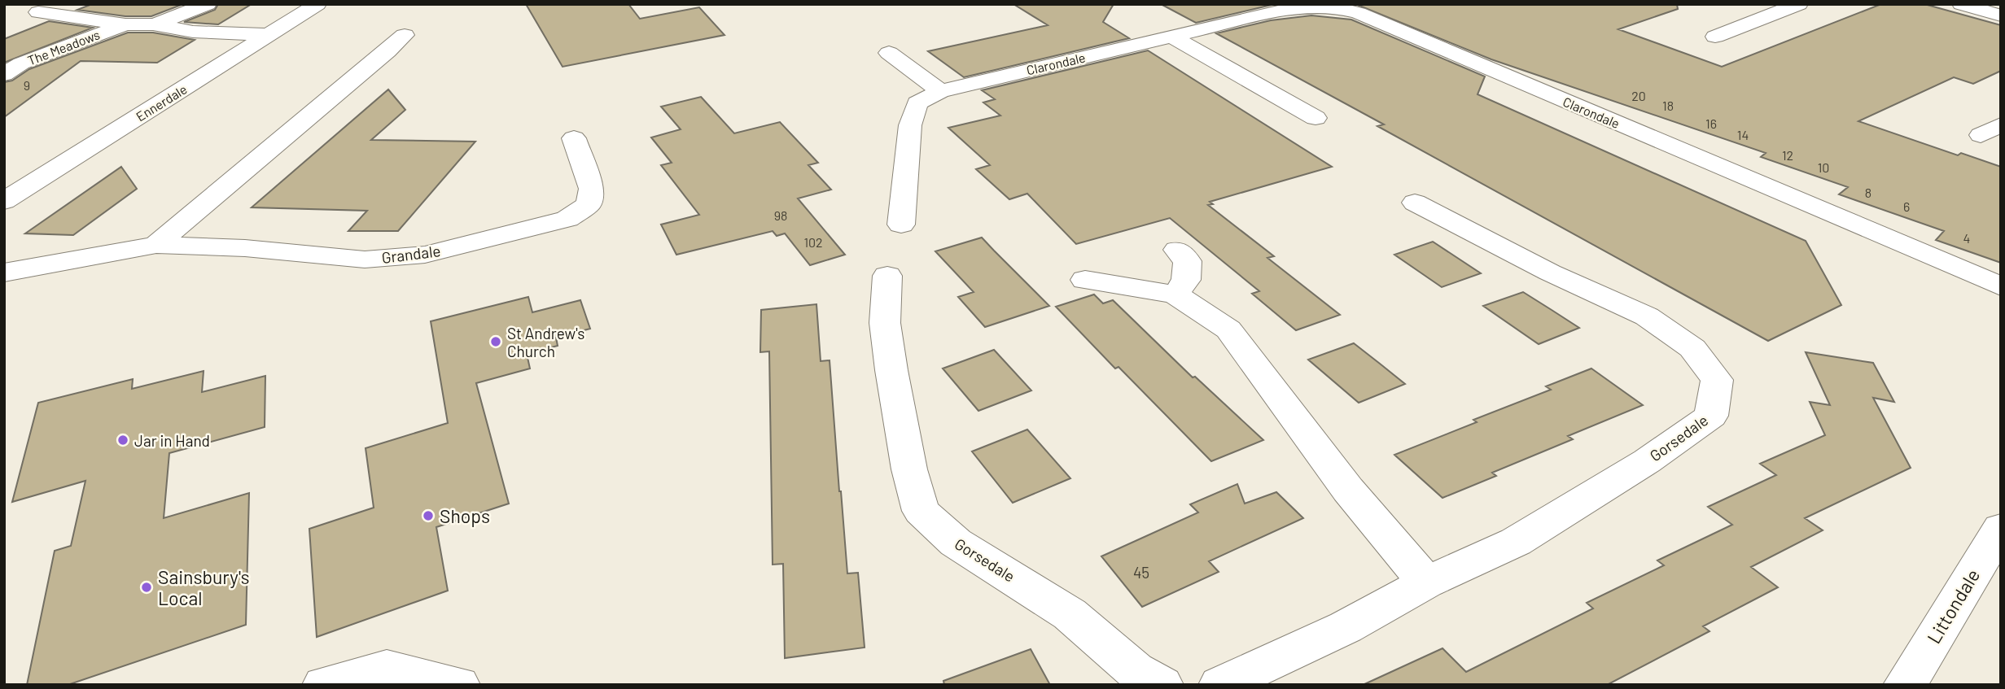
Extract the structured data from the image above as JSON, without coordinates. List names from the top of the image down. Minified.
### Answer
{"streets":{"street":["The Meadows","Clarondale","Ennerdale","Grandale","Gorsedale","Littondale"]},"crossings":[["The Meadows","Ennerdale"]],"places":["St Andrew's Church","Jar in Hand","Shops","Sainsbury's Local"],"house_numbers":["9","20","18","16","14","12","10","8","6","98","4","102","45"]}
